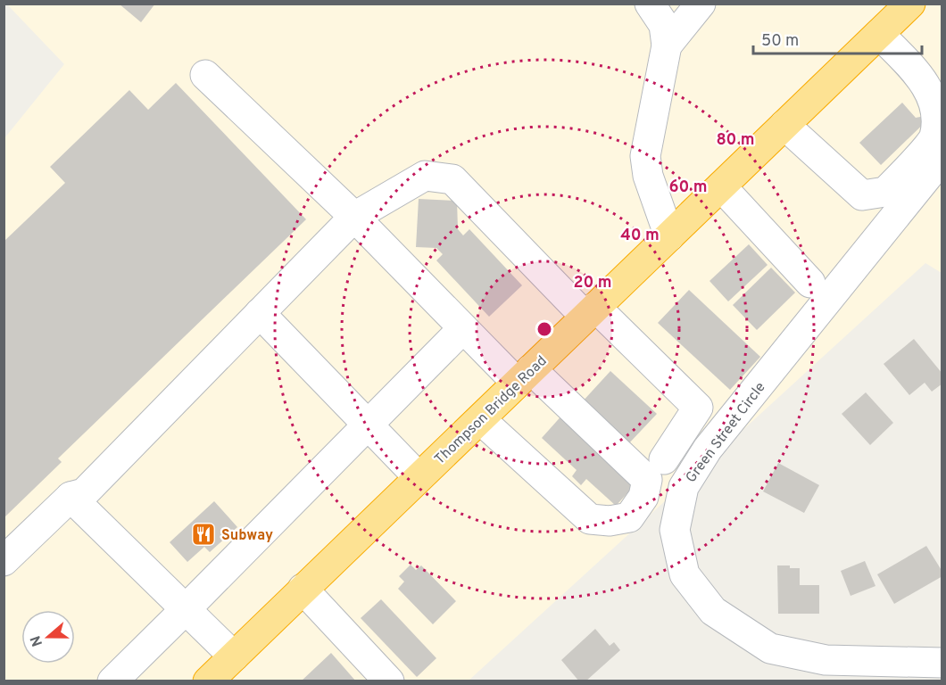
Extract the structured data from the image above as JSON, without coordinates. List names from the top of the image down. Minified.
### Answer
{"streets":{"highway":["Thompson Bridge Road"],"street":["Green Street Circle"]},"places":{"restaurant":["Subway"]},"scale_bar":"50 m","north":"left","rings":["80 m","60 m","40 m","20 m"]}
